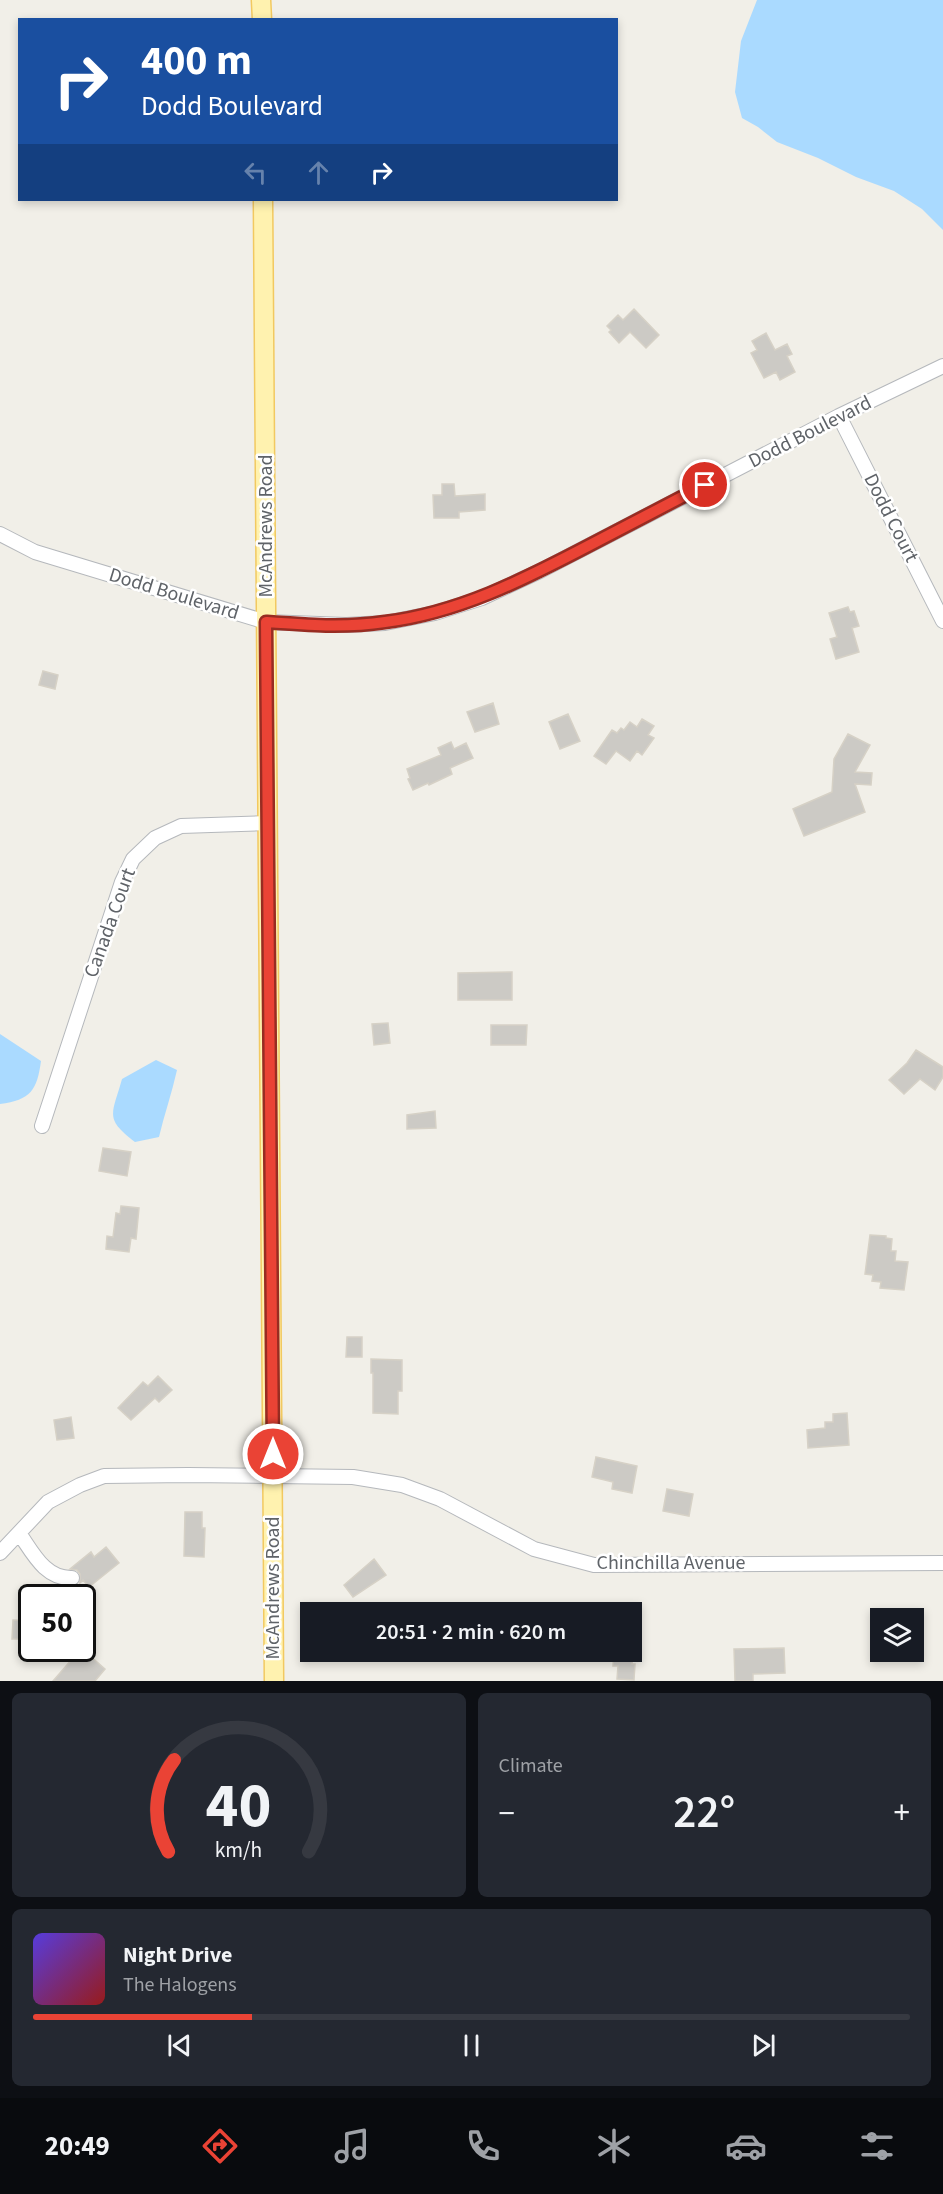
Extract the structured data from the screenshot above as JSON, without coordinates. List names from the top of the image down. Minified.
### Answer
{"streets":{"main road":["McAndrews Road"],"street":["Dodd Boulevard","Dodd Court","Canada Court","Chinchilla Avenue"]},"crossings":[["Dodd Boulevard","Dodd Court"],["Dodd Boulevard","McAndrews Road"],["McAndrews Road","Canada Court"],["McAndrews Road","Chinchilla Avenue"]],"page":{"turn":["400 m","Dodd Boulevard"],"limit":"50","trip":"20:51 · 2 min · 620 m","tile":"Climate","heat":["−","22°","+"],"song":["Night Drive","The Halogens"],"tabs":"20:49","gauge":["40","km/h"]}}
